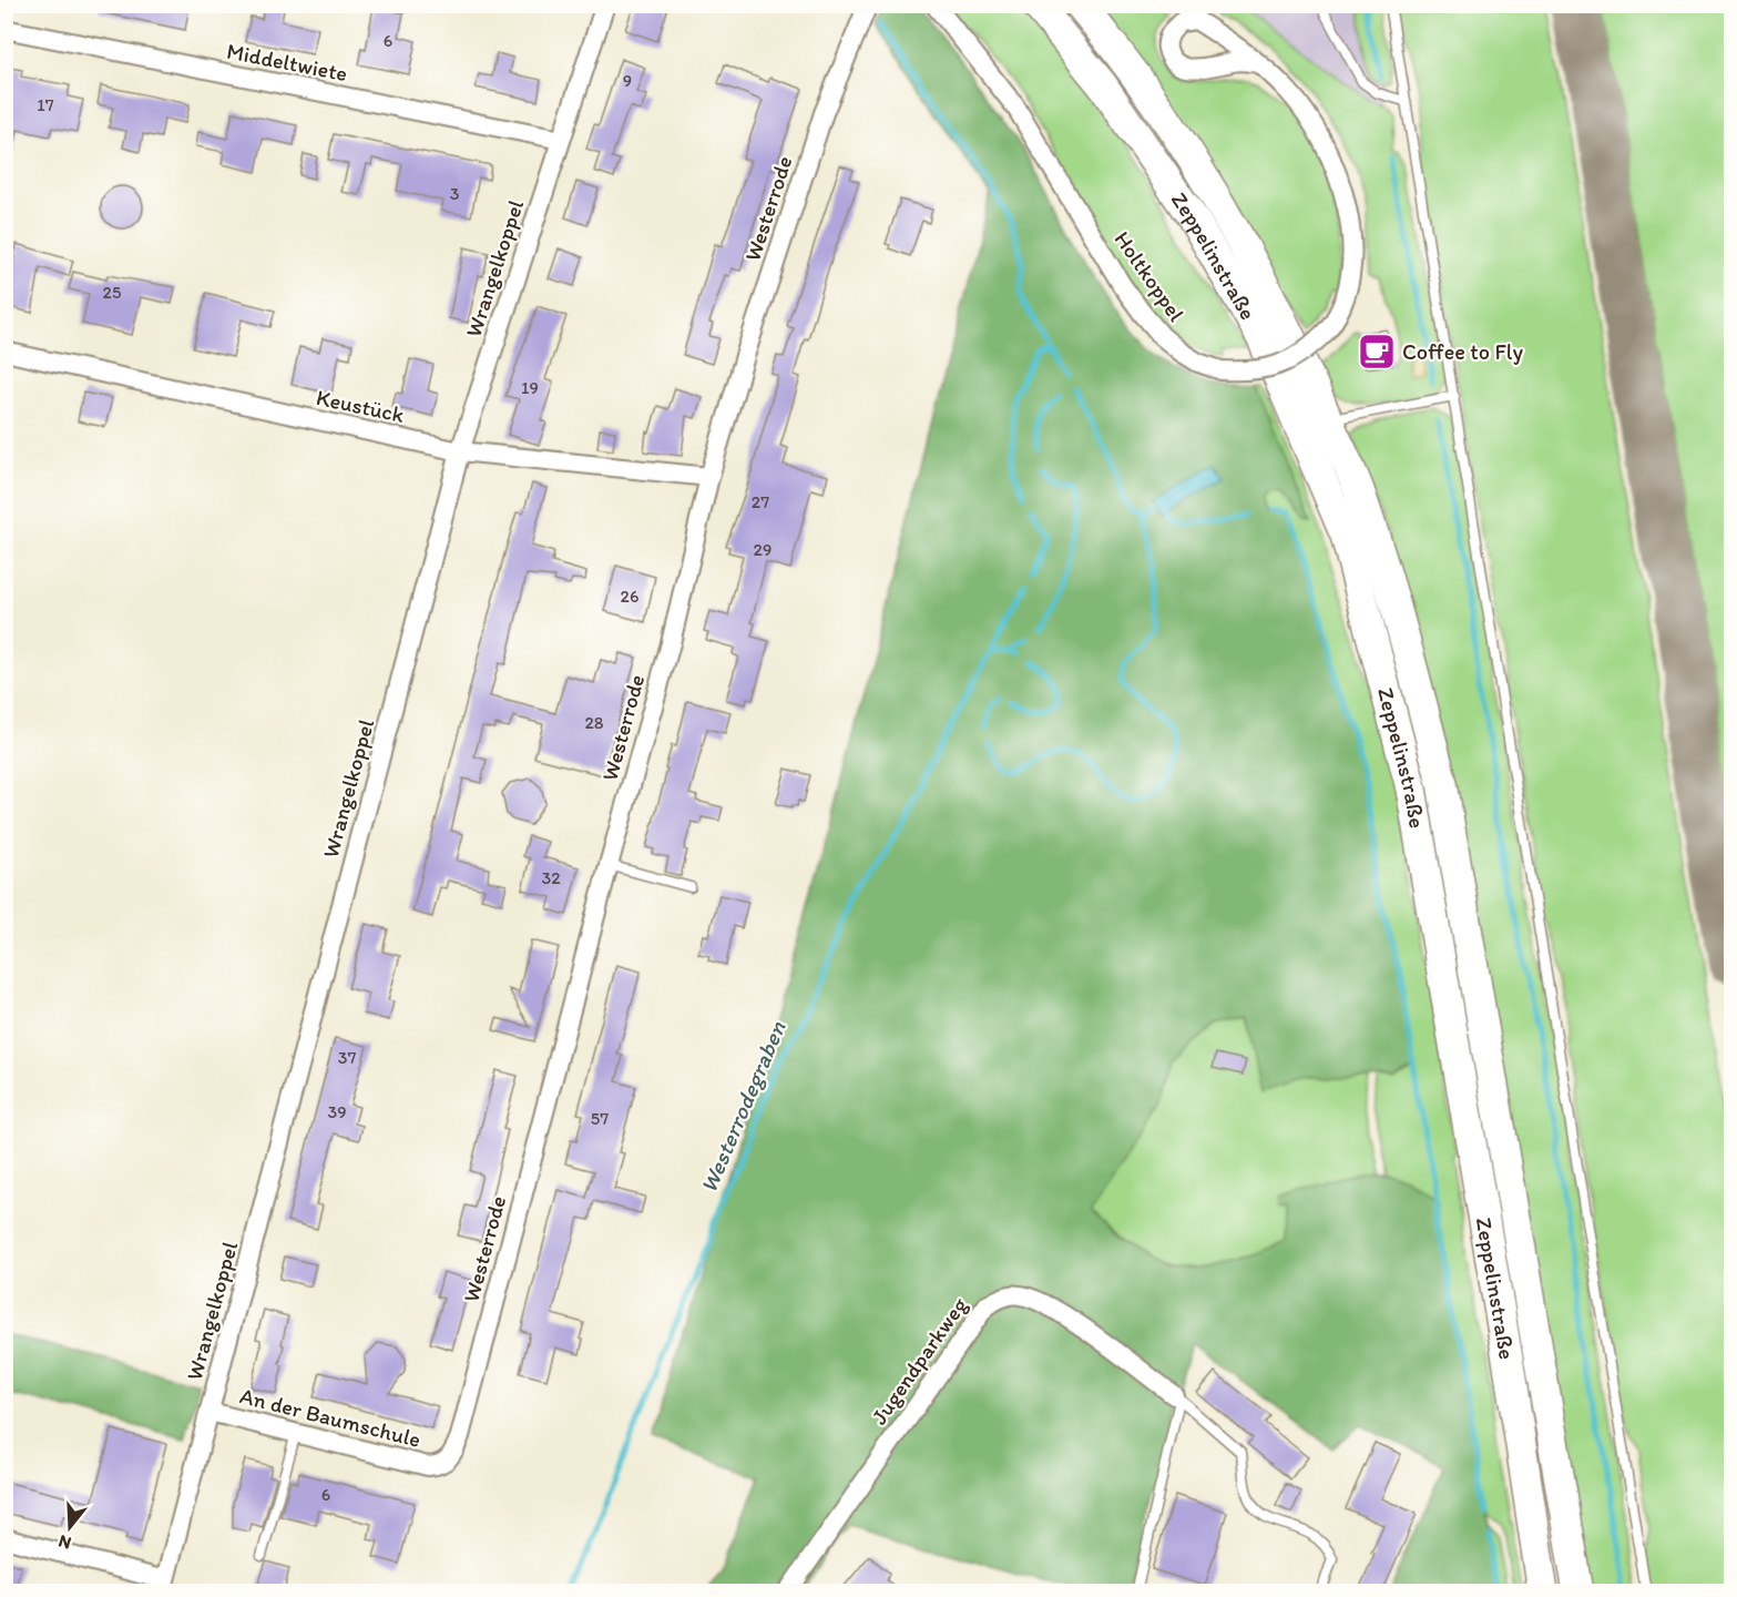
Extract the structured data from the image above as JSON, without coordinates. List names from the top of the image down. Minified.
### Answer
{"streets":{"highway":["Zeppelinstraße"],"street":["Middeltwiete","Westerrode","Wrangelkoppel","Holtkoppel","Keustück","Jugendparkweg","An der Baumschule"]},"crossings":[["Middeltwiete","Wrangelkoppel"],["Westerrode","Keustück"],["Westerrode","An der Baumschule"],["Wrangelkoppel","Keustück"],["Wrangelkoppel","An der Baumschule"]],"water":["Westerrodegraben"],"places":{"cafe":["Coffee to Fly"]},"house_numbers":["6","9","17","3","25","19","27","29","26","28","32","37","39","57","6"],"north":"bottom"}
